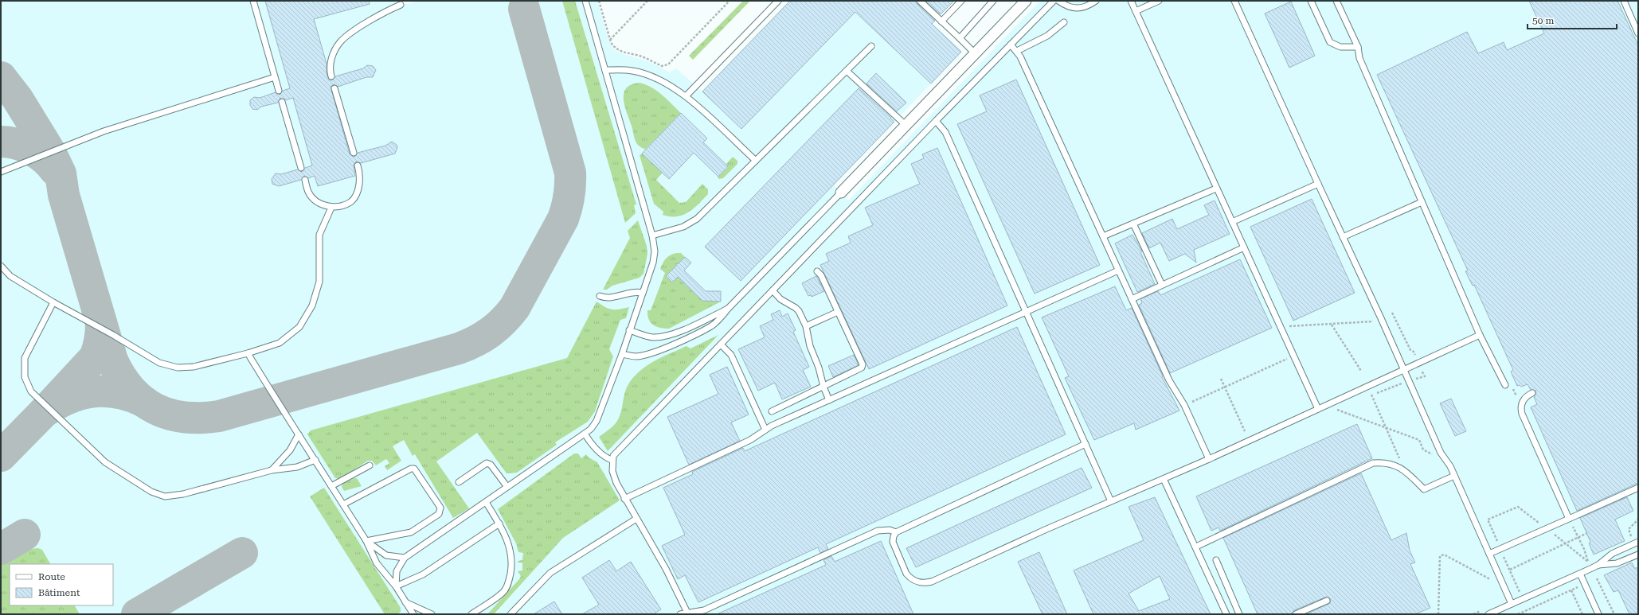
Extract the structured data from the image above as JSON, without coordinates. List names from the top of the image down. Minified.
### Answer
{"legend":["Route","Bâtiment"],"scale_bar":"50 m"}
